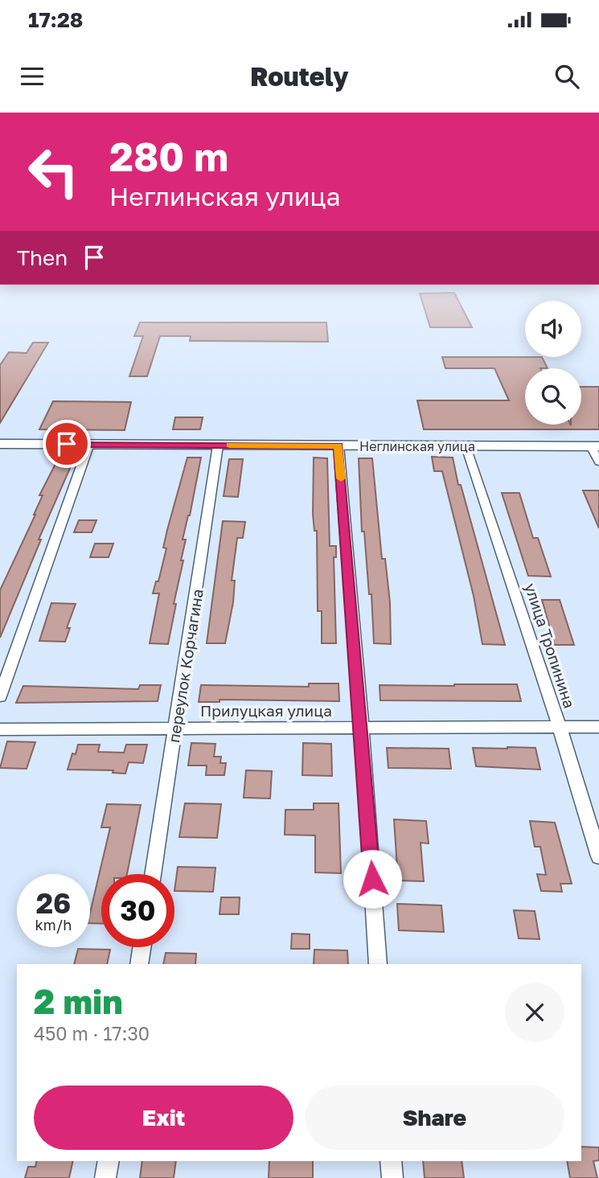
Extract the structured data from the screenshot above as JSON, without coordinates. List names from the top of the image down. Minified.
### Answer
{"streets":{"street":["Неглинская улица","улица Тропинина","переулок Корчагина","Прилуцкая улица"]},"crossings":[["Неглинская улица","улица Тропинина"],["Неглинская улица","переулок Корчагина"],["улица Тропинина","Прилуцкая улица"],["переулок Корчагина","Прилуцкая улица"]],"page":{"status":"17:28","header":"Routely","turn":["280 m","Неглинская улица"],"then":"Then","speed":"26 km/h","limit":"30","heading":["2 min","450 m · 17:30"],"buttons":["Exit","Share"]}}
